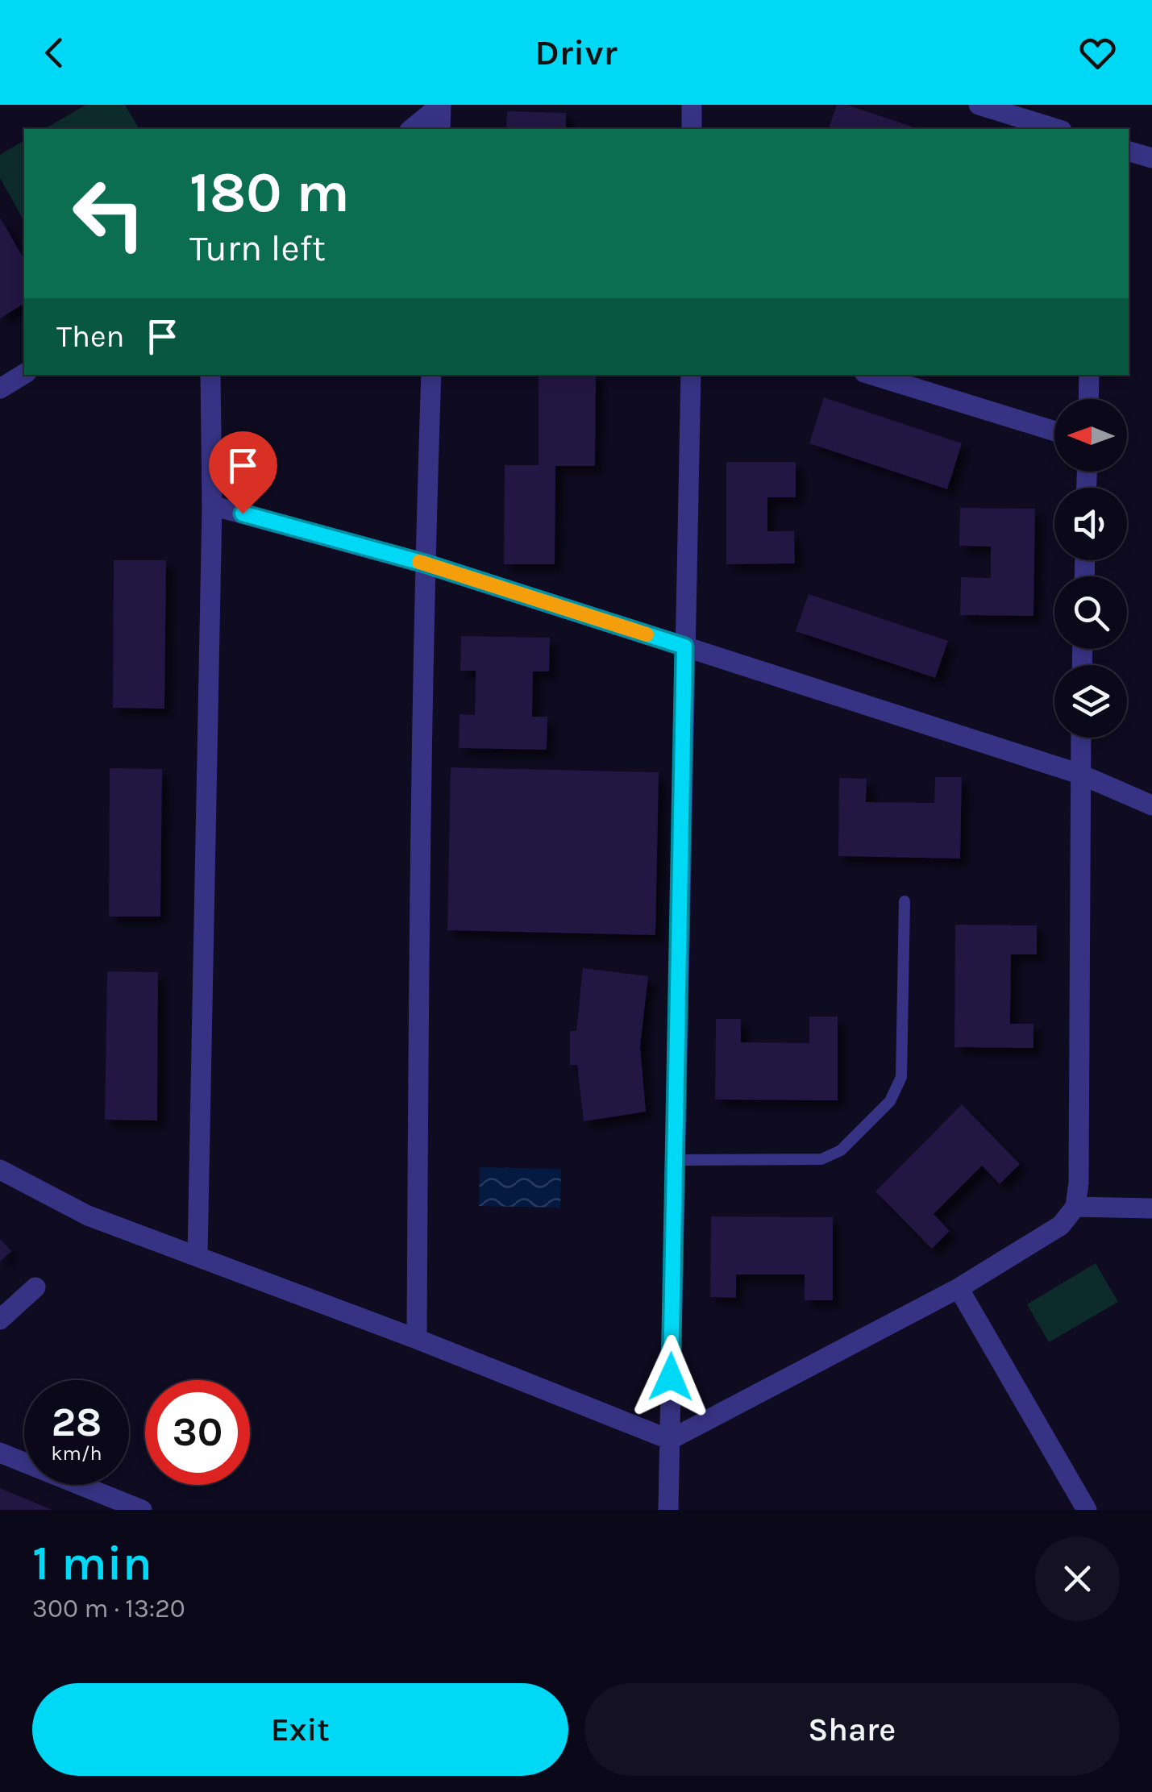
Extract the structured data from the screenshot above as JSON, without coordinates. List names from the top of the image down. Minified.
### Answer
{"north":"left","page":{"header":"Drivr","turn":["180 m","Turn left"],"then":"Then","speed":"28 km/h","limit":"30","heading":["1 min","300 m · 13:20"],"buttons":["Exit","Share"]}}
